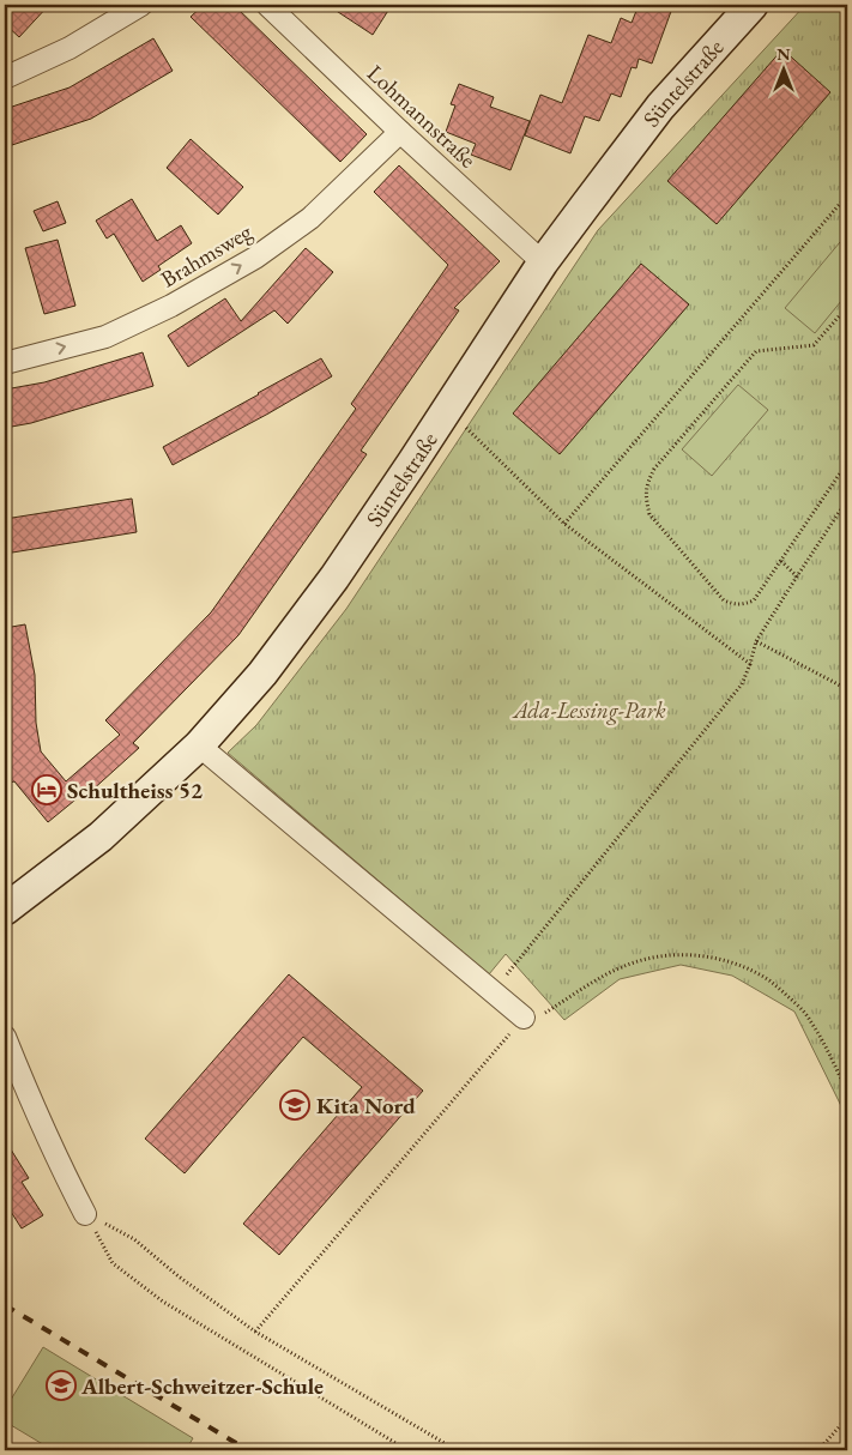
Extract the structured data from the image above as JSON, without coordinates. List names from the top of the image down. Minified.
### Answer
{"streets":{"street":["Süntelstraße","Lohmannstraße","Brahmsweg"]},"crossings":[["Süntelstraße","Lohmannstraße"],["Lohmannstraße","Brahmsweg"]],"one_way":["Brahmsweg"],"parks":["Ada-Lessing-Park"],"places":{"hotel":["Schultheiss 52"],"school or university":["Kita Nord","Albert-Schweitzer-Schule"]},"north":"top"}
